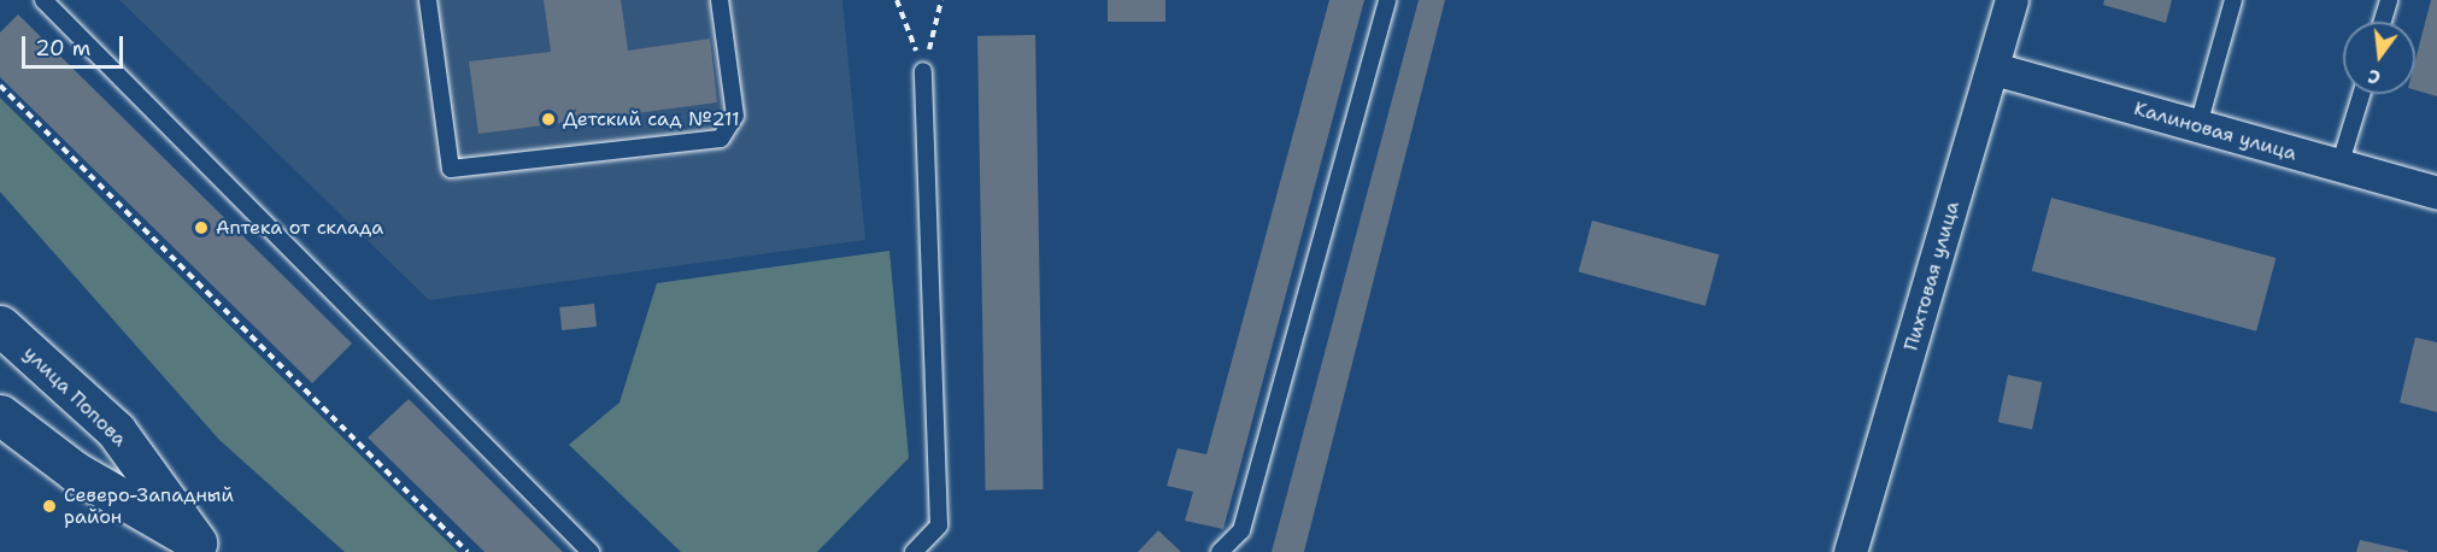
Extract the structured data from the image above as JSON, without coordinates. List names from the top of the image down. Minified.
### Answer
{"streets":{"street":["Калиновая улица","Пихтовая улица","улица Попова"]},"crossings":[["Калиновая улица","Пихтовая улица"]],"places":["Детский сад №211","Аптека от склада","Северо-Западный район"],"scale_bar":"20 m","north":"bottom"}
